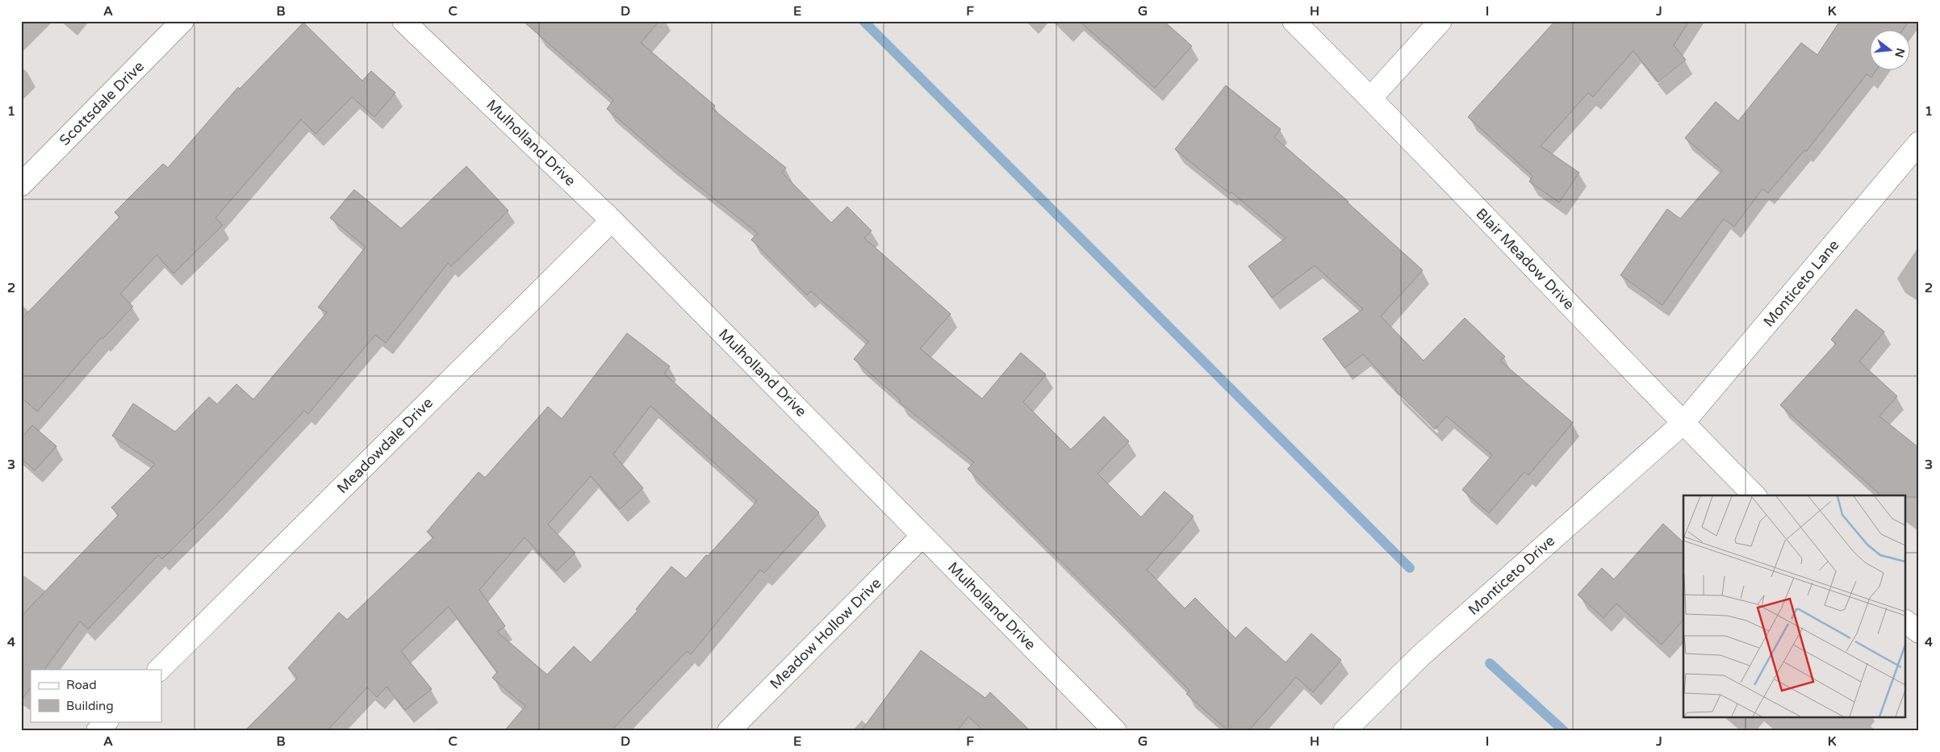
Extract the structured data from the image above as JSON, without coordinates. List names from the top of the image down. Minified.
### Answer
{"streets":{"street":["Scottsdale Drive","Mulholland Drive","Blair Meadow Drive","Monticeto Lane","Meadowdale Drive","Monticeto Drive","Meadow Hollow Drive"]},"crossings":[["Mulholland Drive","Meadowdale Drive"],["Mulholland Drive","Meadow Hollow Drive"],["Blair Meadow Drive","Monticeto Lane"],["Blair Meadow Drive","Monticeto Drive"],["Monticeto Lane","Monticeto Drive"]],"legend":["Road","Building"],"north":"right","grid":{"columns":["A","B","C","D","E","F","G","H","I","J","K"],"rows":["1","2","3","4"]}}
